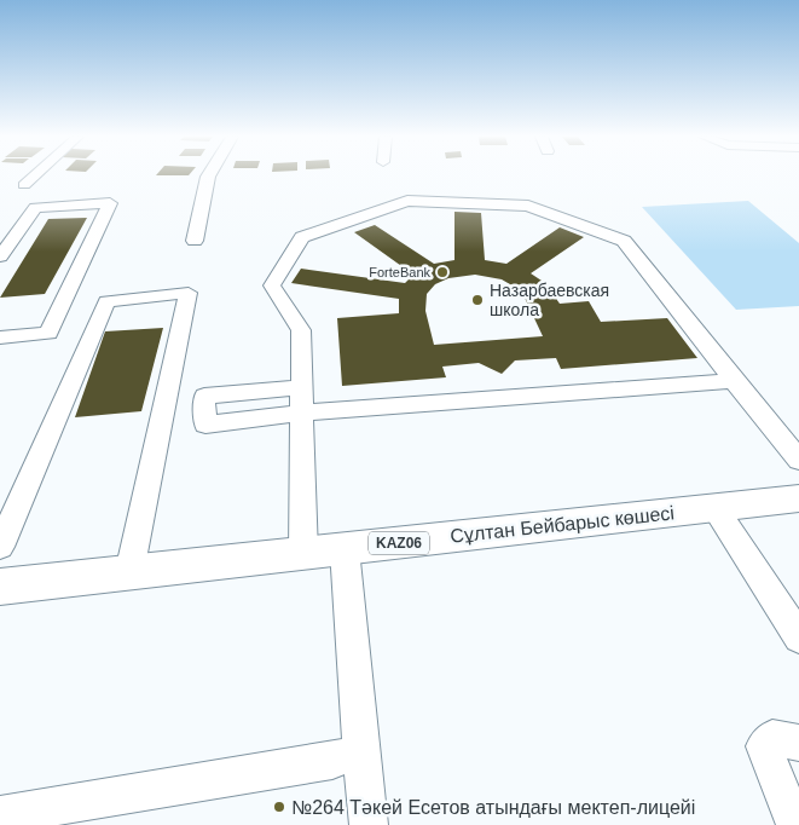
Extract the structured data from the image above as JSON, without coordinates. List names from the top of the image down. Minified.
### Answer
{"streets":{"main road":["Сұлтан Бейбарыс көшесі","KAZ06"]},"places":["ForteBank","Назарбаевская школа","№264 Тәкей Есетов атындағы мектеп-лицейі"]}
